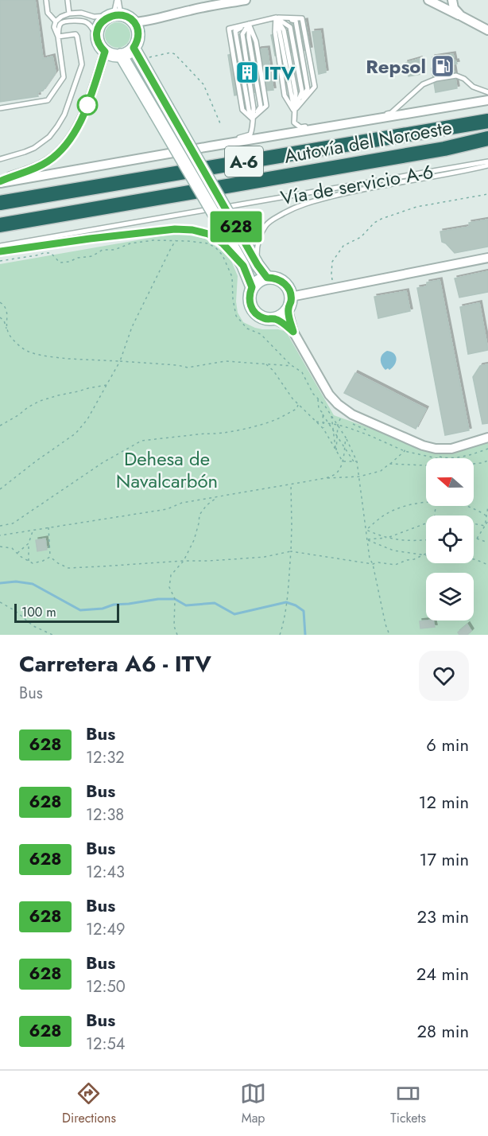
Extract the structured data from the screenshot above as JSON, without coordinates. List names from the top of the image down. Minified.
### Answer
{"streets":{"highway":["Autovía del Noroeste","A-6"],"lane":["Vía de servicio A-6"]},"parks":["Dehesa de Navalcarbón"],"places":{"fuel station":["Repsol"],"building":["ITV"]},"lines":["bus line 628"],"scale_bar":"100 m","north":"left","page":{"on_map":"628","scale":"100 m","heading":["Carretera A6 - ITV","Bus"],"list":[{"mark":"628","name":"Bus","note":"12:32","value":"6 min"},{"mark":"628","name":"Bus","note":"12:38","value":"12 min"},{"mark":"628","name":"Bus","note":"12:43","value":"17 min"},{"mark":"628","name":"Bus","note":"12:49","value":"23 min"},{"mark":"628","name":"Bus","note":"12:50","value":"24 min"},{"mark":"628","name":"Bus","note":"12:54","value":"28 min"}],"tabs":["Directions","Map","Tickets"]}}
